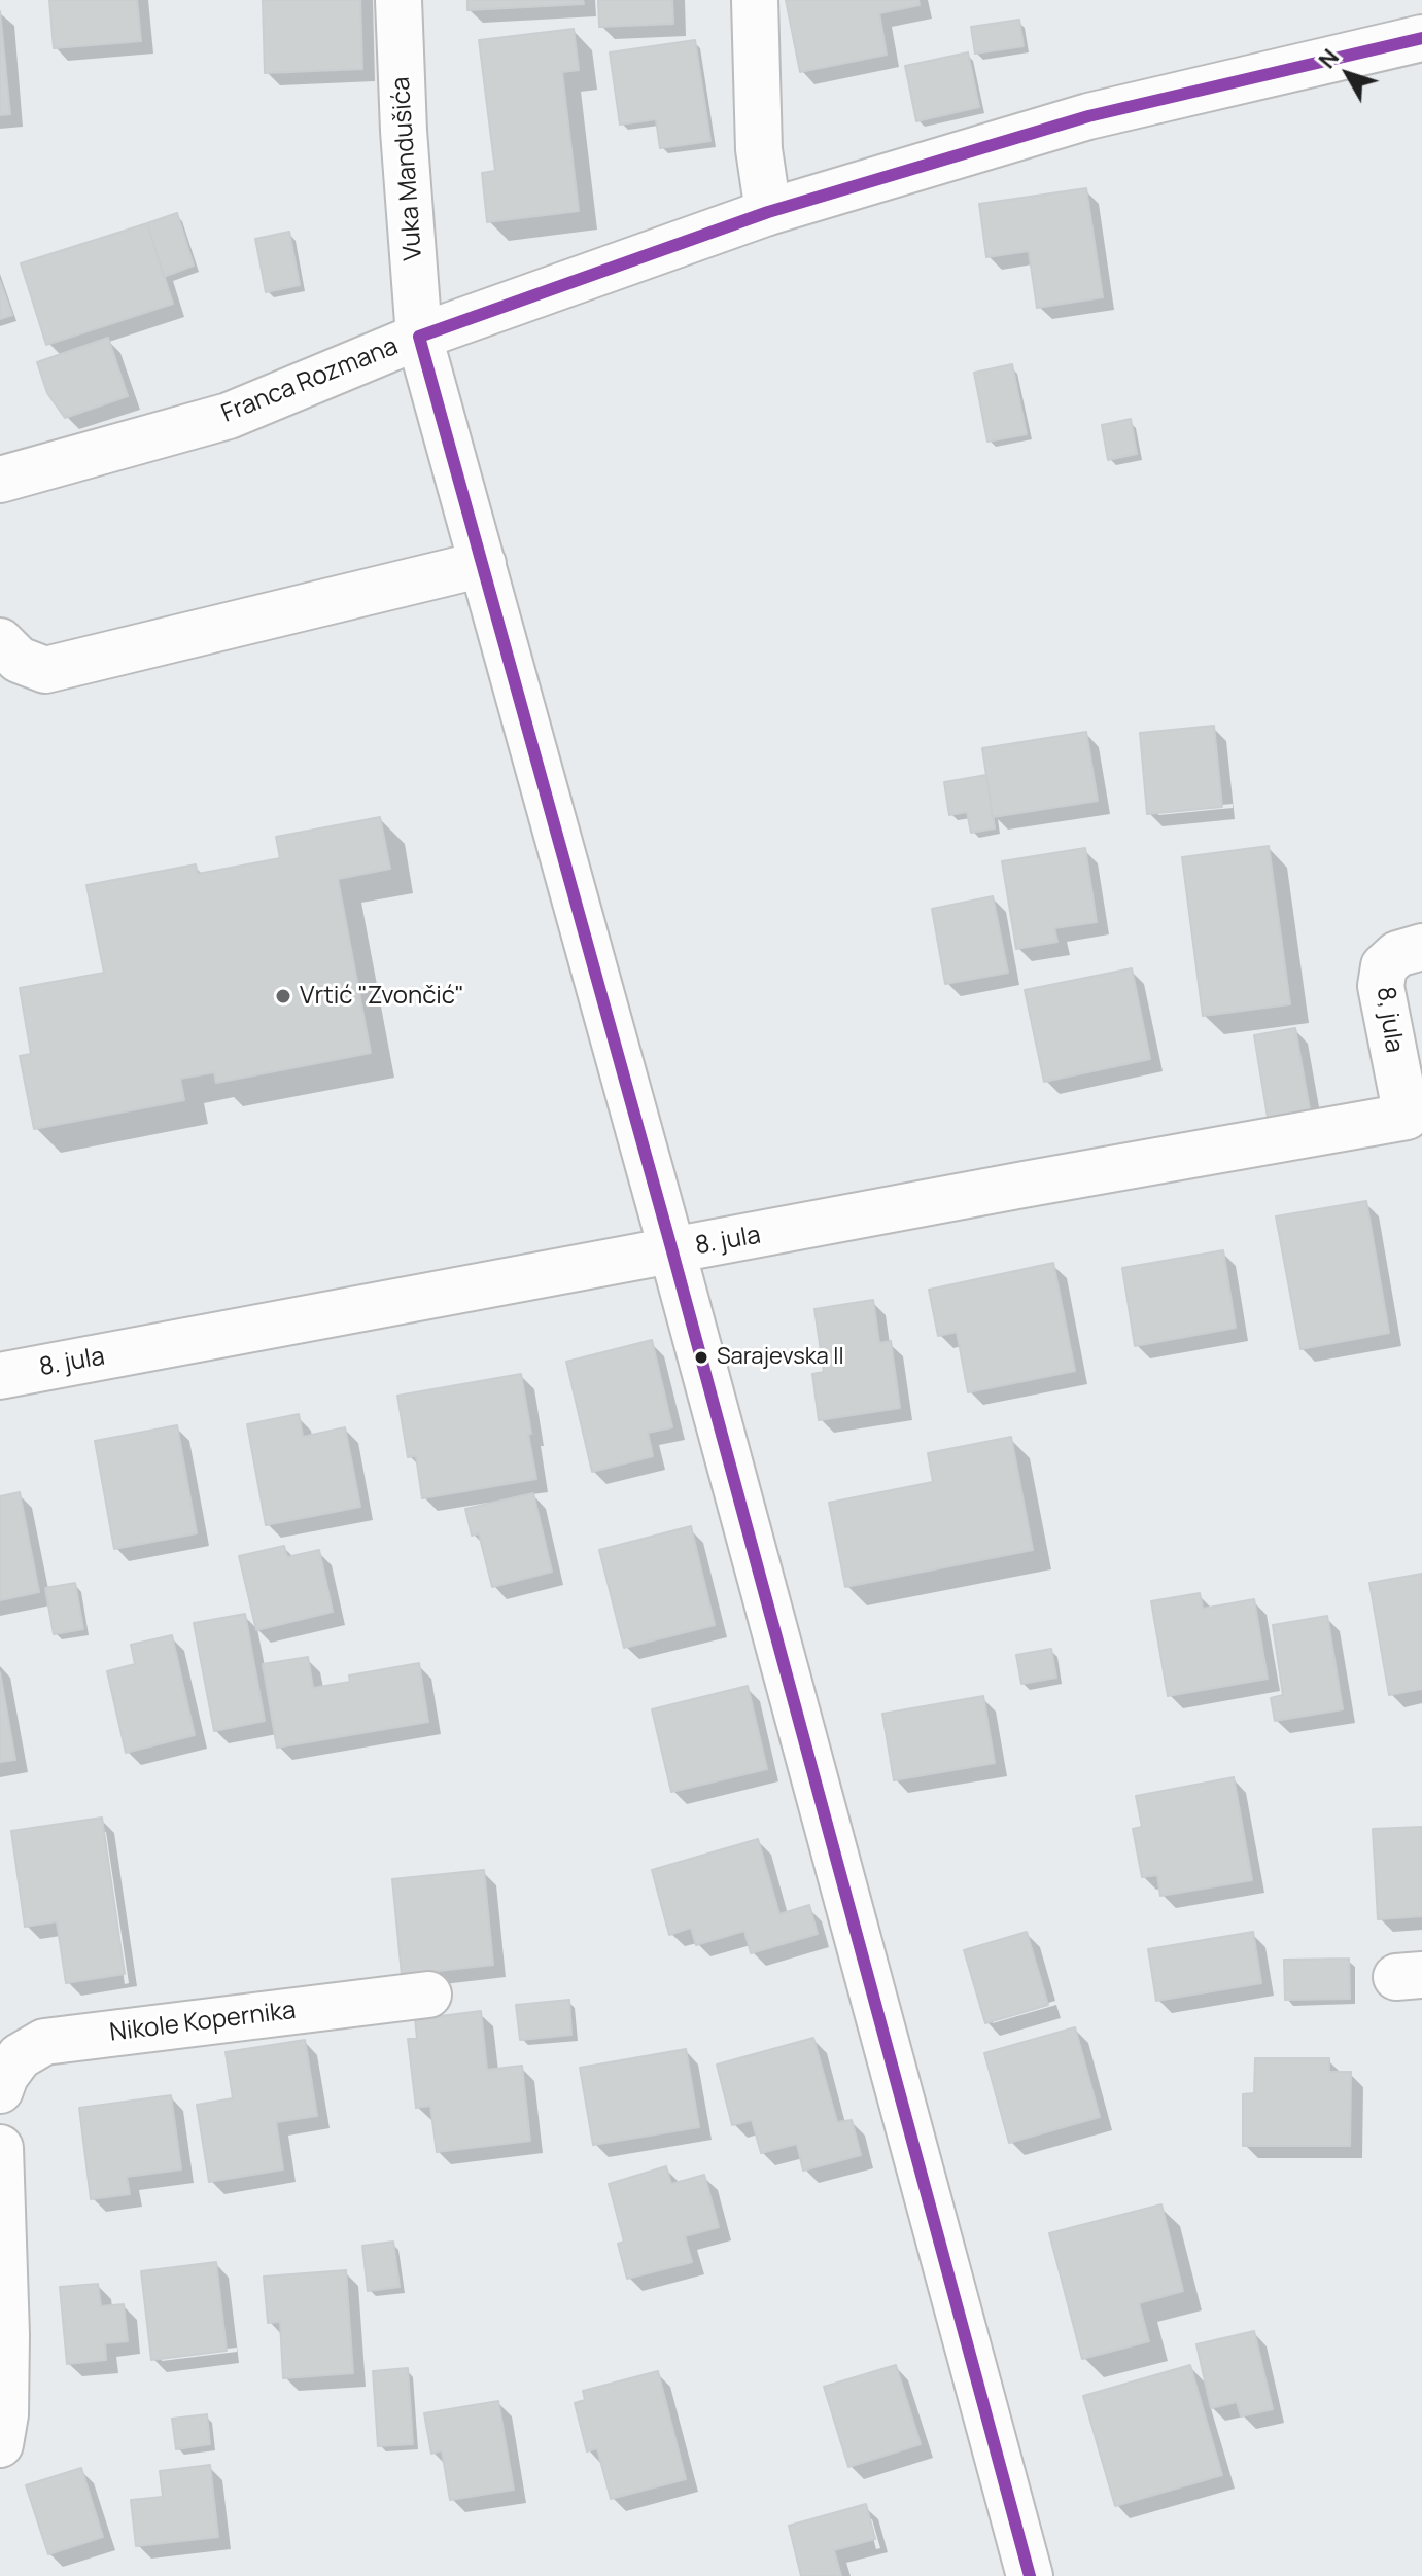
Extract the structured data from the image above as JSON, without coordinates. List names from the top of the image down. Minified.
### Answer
{"streets":{"street":["Vuka Mandušića","Franca Rozmana","8, jula","8. jula","Nikole Kopernika"]},"crossings":[["Vuka Mandušića","Franca Rozmana"],["Vuka Mandušića","8. jula"],["8, jula","8. jula"]],"places":["Vrtić \"Zvončić\"","Sarajevska II"],"north":"top left"}
